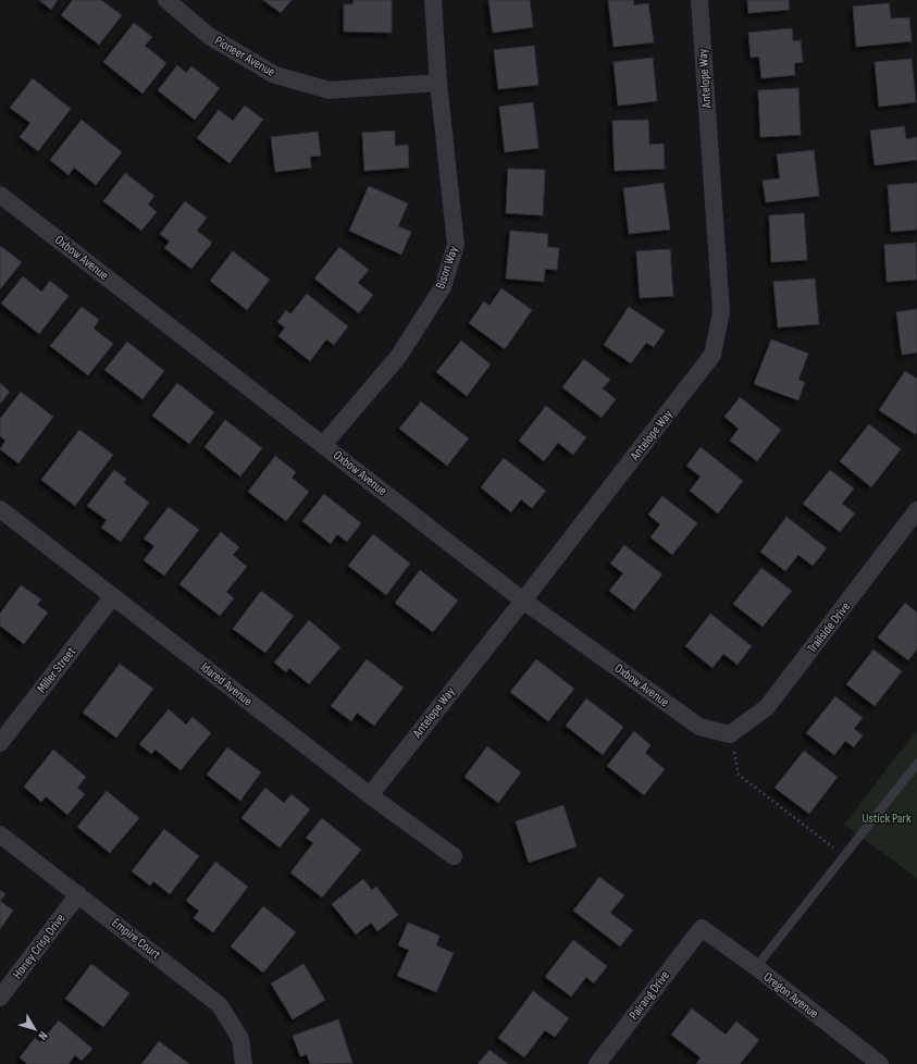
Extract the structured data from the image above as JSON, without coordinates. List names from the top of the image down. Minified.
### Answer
{"streets":{"street":["Pioneer Avenue","Antelope Way","Oxbow Avenue","Bison Way","Trailside Drive","Miller Street","Idared Avenue","Empire Court","Honey Crisp Drive","Palrang Drive","Oregon Avenue"]},"crossings":[["Pioneer Avenue","Bison Way"],["Antelope Way","Oxbow Avenue"],["Antelope Way","Idared Avenue"],["Oxbow Avenue","Bison Way"],["Oxbow Avenue","Trailside Drive"],["Miller Street","Idared Avenue"],["Empire Court","Honey Crisp Drive"],["Palrang Drive","Oregon Avenue"]],"parks":["Ustick Park"],"north":"bottom right"}
